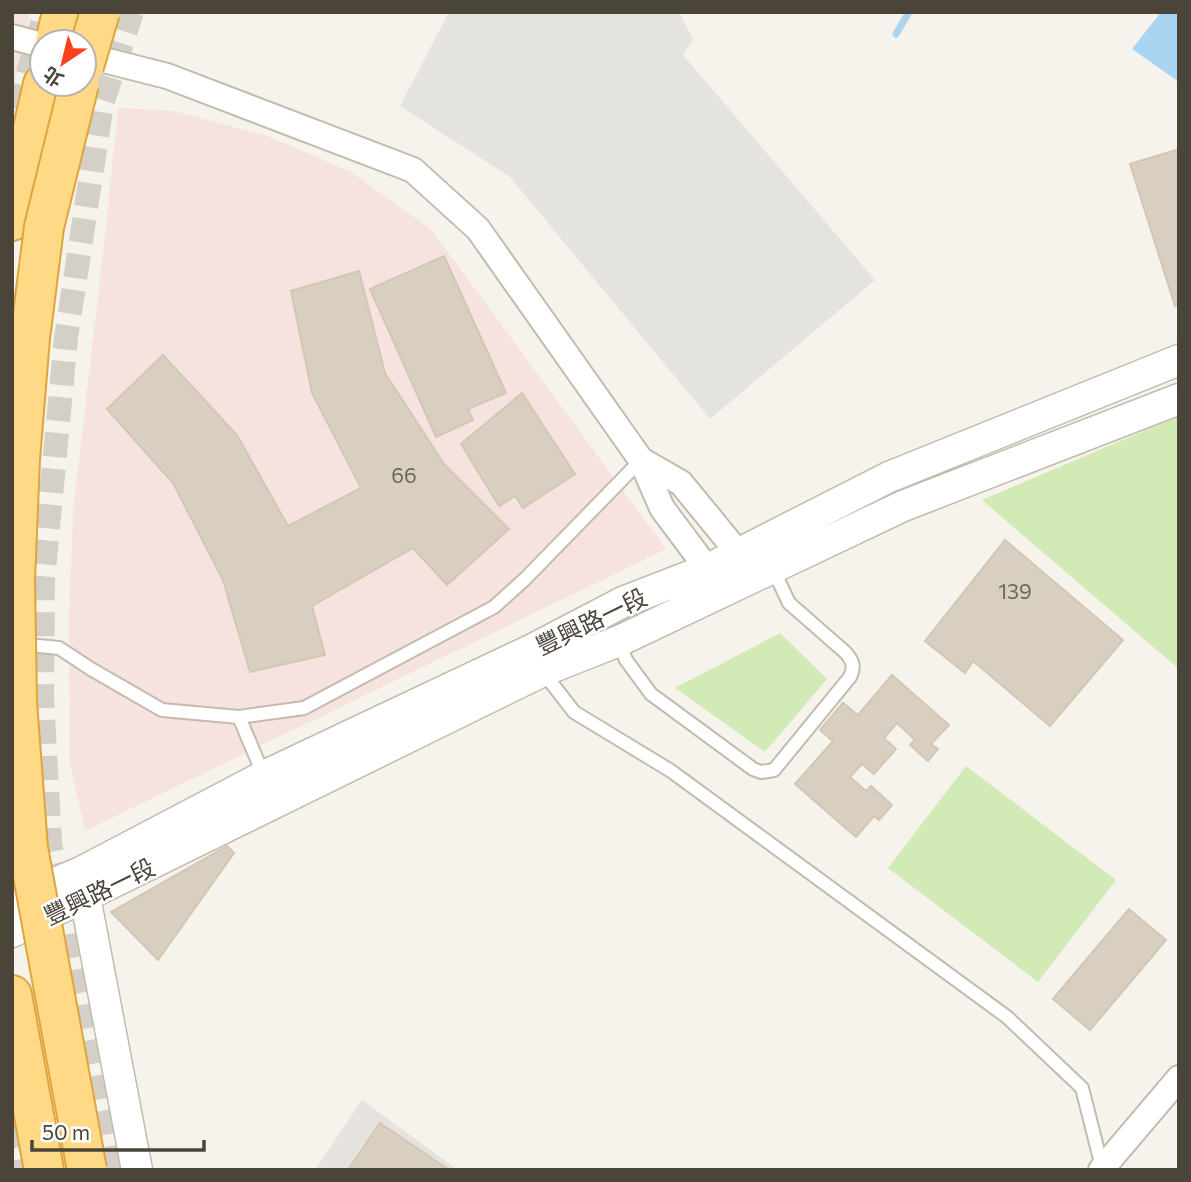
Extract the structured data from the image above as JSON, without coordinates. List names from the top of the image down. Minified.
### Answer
{"streets":{"street":["豐興路一段"]},"house_numbers":["66","139"],"scale_bar":"50 m","north":"bottom left"}
